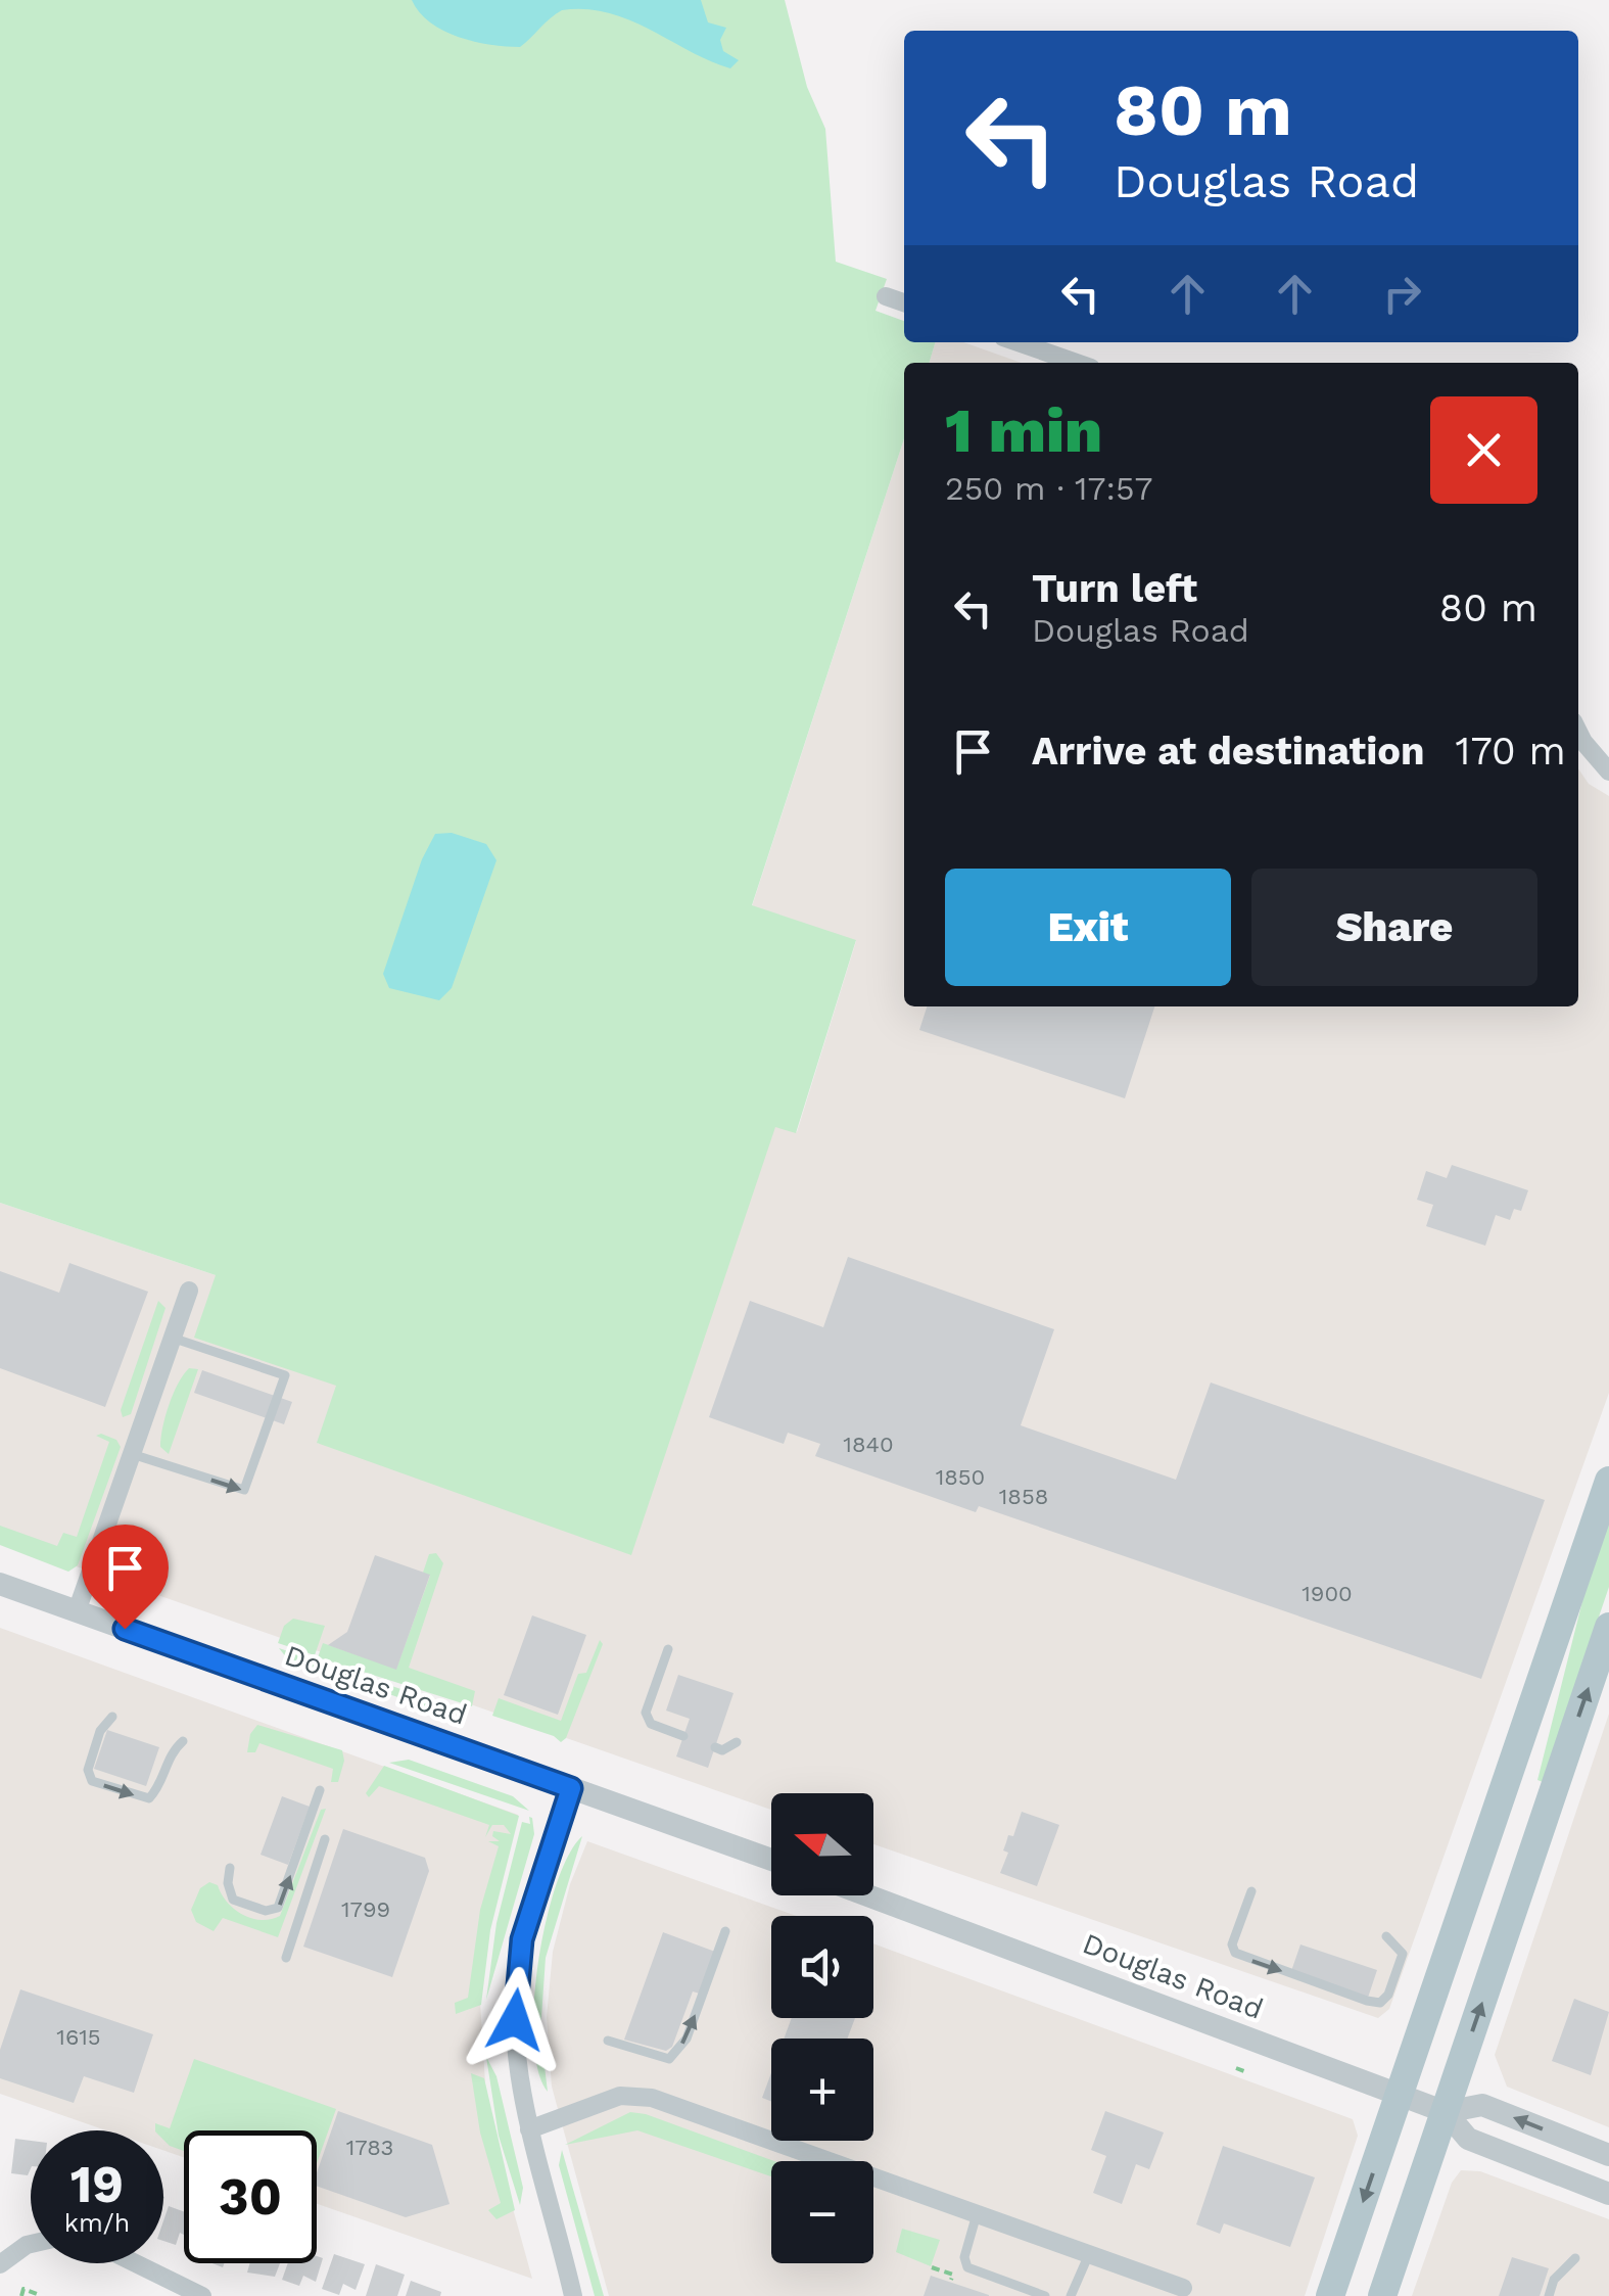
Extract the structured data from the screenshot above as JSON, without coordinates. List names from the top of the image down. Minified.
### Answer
{"streets":{"street":["Douglas Road"]},"house_numbers":["1840","1850","1858","1900","1799","1615","1783"],"north":"left","page":{"turn":["80 m","Douglas Road"],"heading":["1 min","250 m · 17:57"],"list":[{"name":"Turn left","note":"Douglas Road","value":"80 m"},{"name":"Arrive at destination","value":"170 m"}],"buttons":["Exit","Share"],"map_buttons":["+","−"],"speed":"19 km/h","limit":"30"}}
